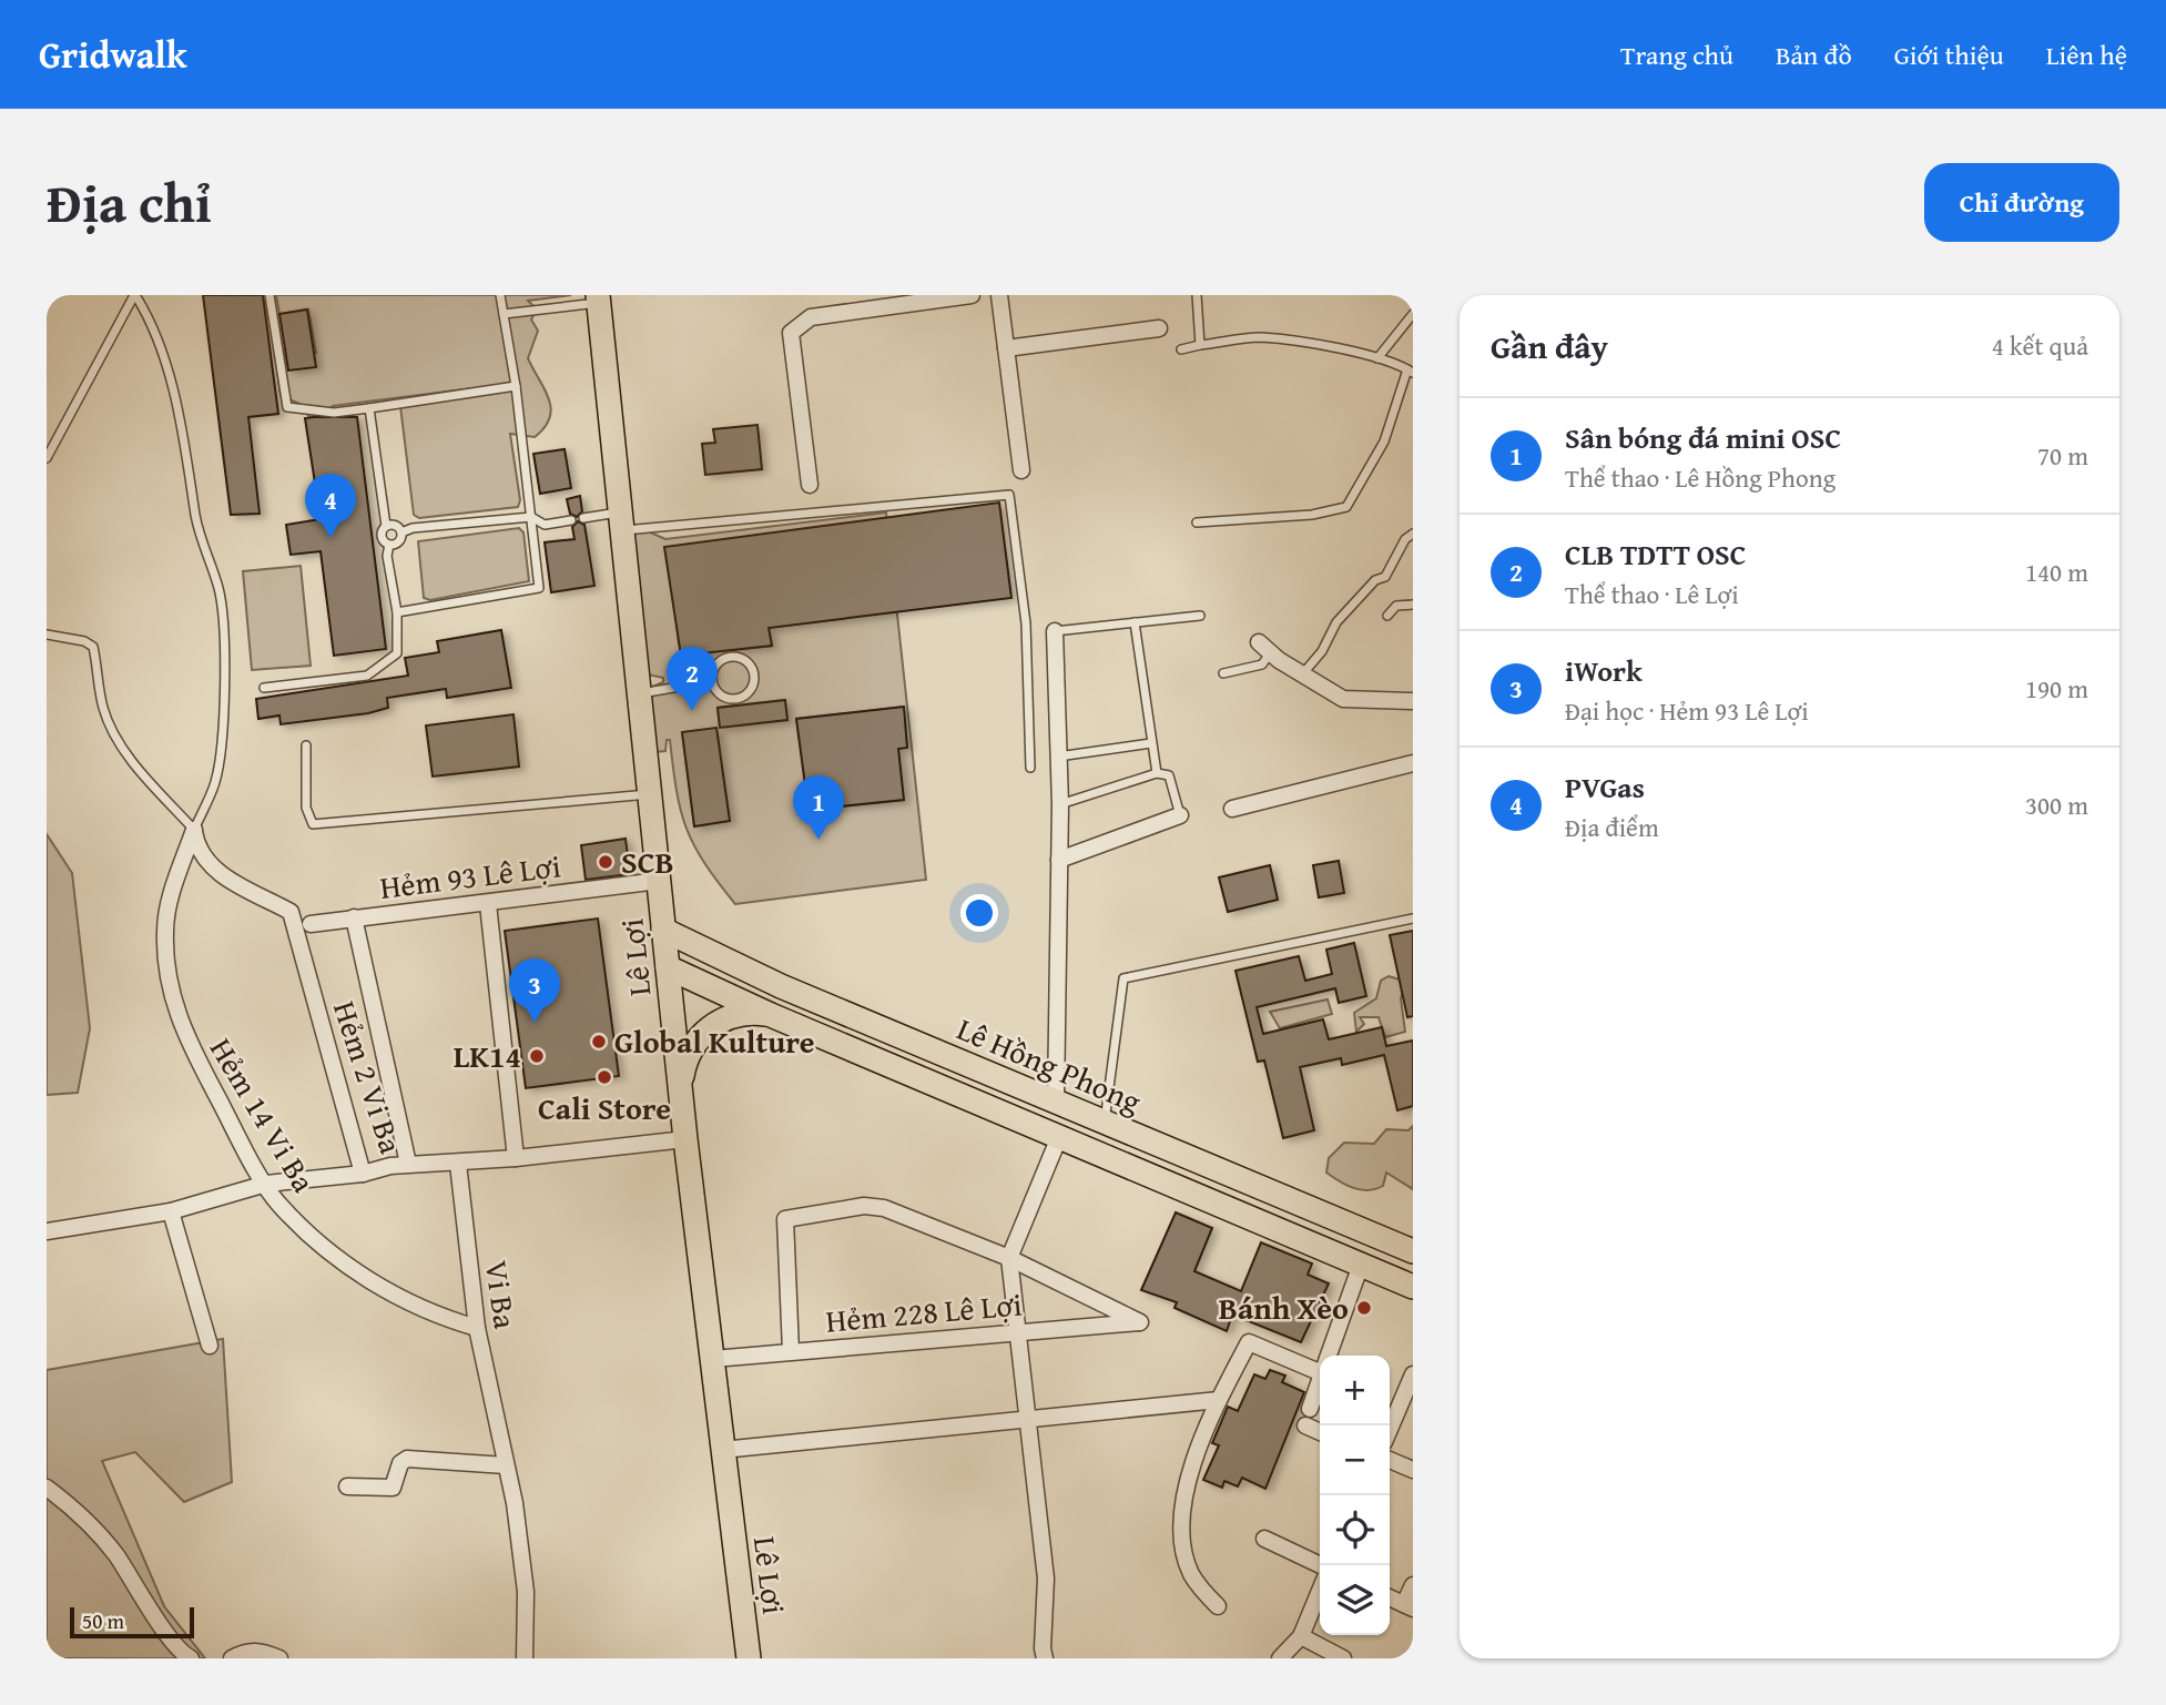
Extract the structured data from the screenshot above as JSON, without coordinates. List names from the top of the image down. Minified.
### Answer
{"streets":{"main road":["Lê Lợi","Lê Hồng Phong"],"street":["Hẻm 93 Lê Lợi","Hẻm 2 Vi Ba","Hẻm 14 Vi Ba","Vi Ba","Hẻm 228 Lê Lợi"]},"crossings":[["Hẻm 93 Lê Lợi","Lê Lợi"],["Hẻm 93 Lê Lợi","Hẻm 2 Vi Ba"],["Lê Lợi","Lê Hồng Phong"],["Lê Lợi","Hẻm 228 Lê Lợi"],["Hẻm 2 Vi Ba","Hẻm 14 Vi Ba"],["Hẻm 2 Vi Ba","Vi Ba"],["Hẻm 14 Vi Ba","Vi Ba"]],"places":["SCB","Global Kulture","LK14","Cali Store","Bánh Xèo"],"scale_bar":"50 m","page":{"header":"Gridwalk","nav":["Trang chủ","Bản đồ","Giới thiệu","Liên hệ"],"title":"Địa chỉ","buttons":"Chỉ đường","heading":["Gần đây","4 kết quả"],"list":[{"mark":"1","name":"Sân bóng đá mini OSC","note":"Thể thao · Lê Hồng Phong","value":"70 m"},{"mark":"2","name":"CLB TDTT OSC","note":"Thể thao · Lê Lợi","value":"140 m"},{"mark":"3","name":"iWork","note":"Đại học · Hẻm 93 Lê Lợi","value":"190 m"},{"mark":"4","name":"PVGas","note":"Địa điểm","value":"300 m"}],"pins":["4","2","1","3"],"map_buttons":["+","−"],"scale":"50 m"}}
